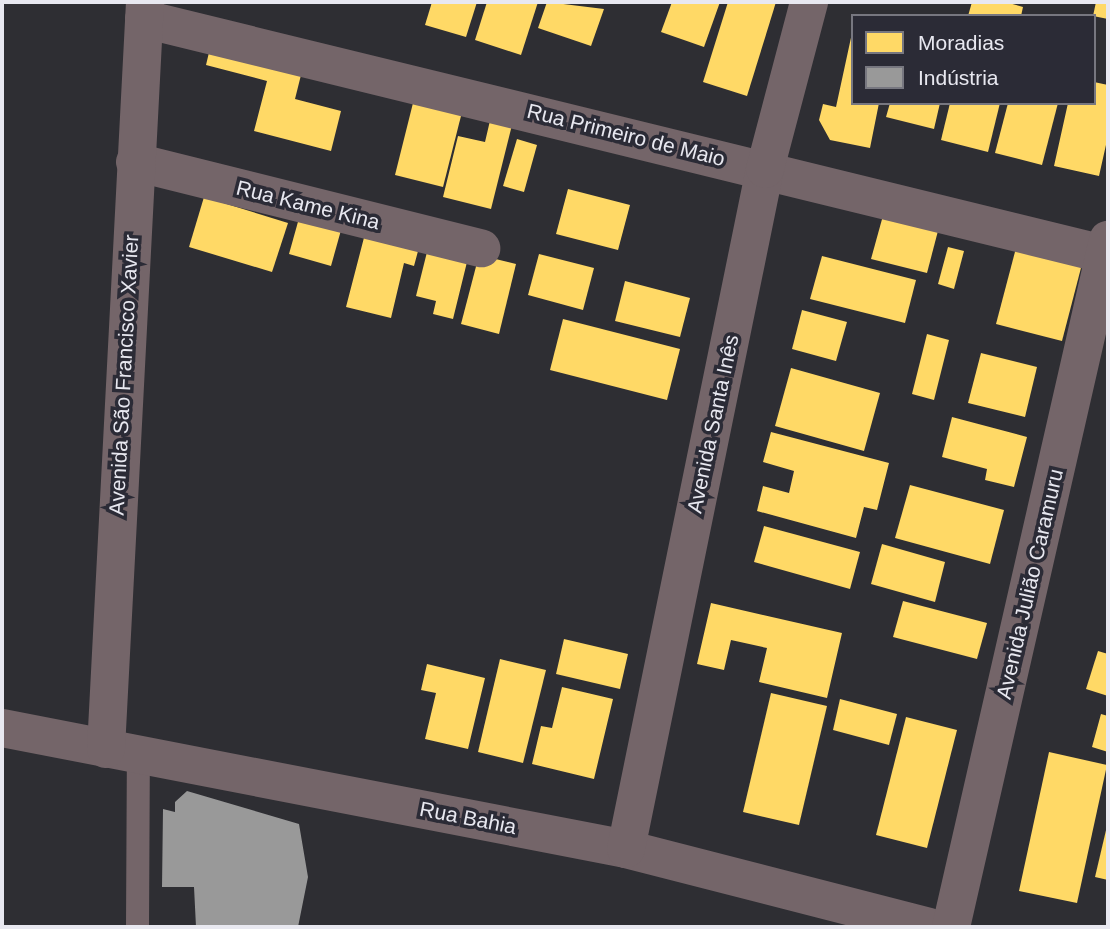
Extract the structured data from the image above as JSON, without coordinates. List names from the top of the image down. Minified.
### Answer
{"streets":{"street":["Rua Primeiro de Maio","Rua Kame Kina","Avenida São Francisco Xavier","Avenida Santa Inês","Avenida Julião Caramuru","Rua Bahia"]},"crossings":[["Rua Primeiro de Maio","Avenida São Francisco Xavier"],["Rua Primeiro de Maio","Avenida Santa Inês"],["Rua Primeiro de Maio","Avenida Julião Caramuru"],["Rua Kame Kina","Avenida São Francisco Xavier"],["Avenida São Francisco Xavier","Rua Bahia"],["Avenida Santa Inês","Rua Bahia"]],"legend":["Moradias","Indústria"]}
